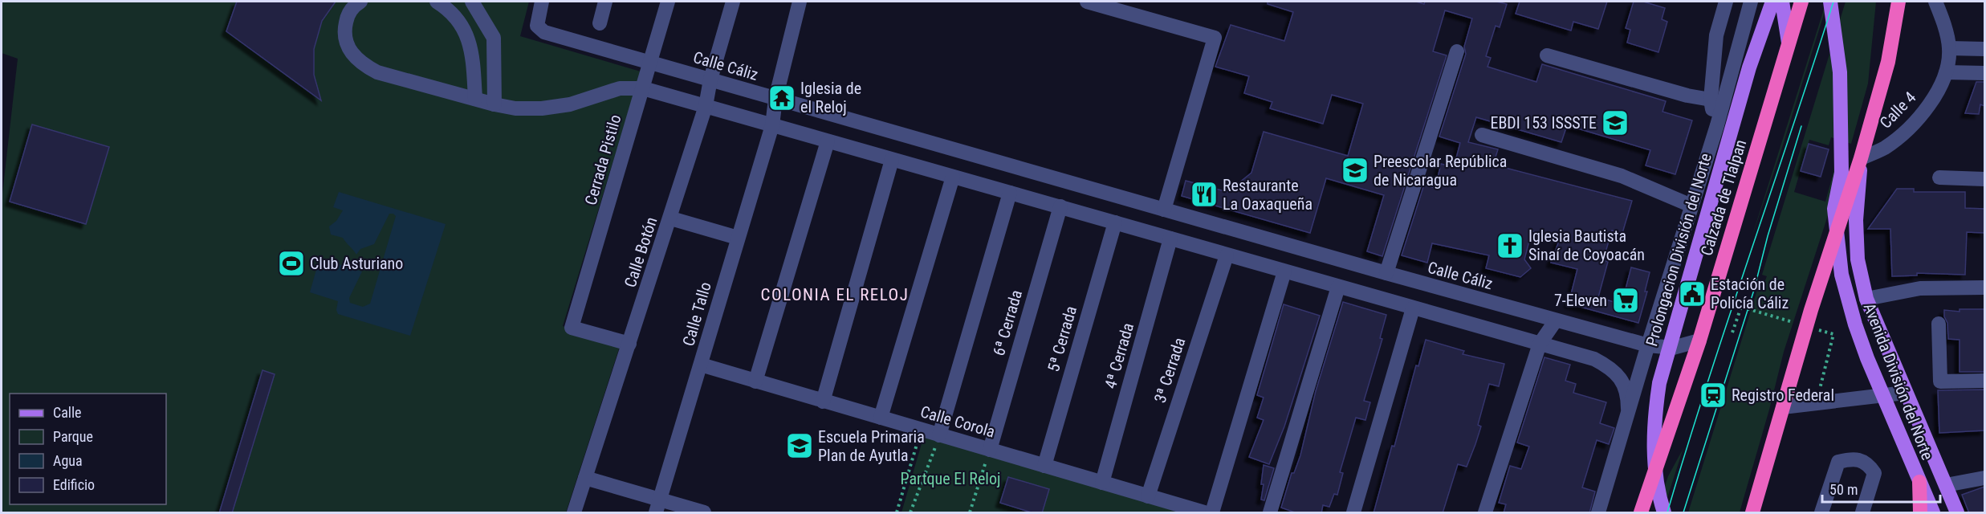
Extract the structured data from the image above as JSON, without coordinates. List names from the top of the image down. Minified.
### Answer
{"streets":{"highway":["Calzada de Tlalpan"],"main road":["Prolongacion División del Norte","Avenida División del Norte"],"street":["Calle Cáliz","Calle 4","Cerrada Pistilo","Calle Botón","Calle Tallo","6ª Cerrada","5ª Cerrada","4ª Cerrada","3ª Cerrada","Calle Corola"]},"crossings":[["Calle Cáliz","Cerrada Pistilo"],["Calle Cáliz","Calzada de Tlalpan"],["Calle Cáliz","Calle Botón"],["Calle Cáliz","Calle Tallo"],["Calle 4","Avenida División del Norte"],["Cerrada Pistilo","Calle Botón"],["Calle Tallo","Calle Corola"],["6ª Cerrada","Calle Corola"],["5ª Cerrada","Calle Corola"],["4ª Cerrada","Calle Corola"],["3ª Cerrada","Calle Corola"]],"districts":["COLONIA EL RELOJ"],"parks":["Partque El Reloj"],"places":{"temple":["Iglesia de el Reloj"],"school or university":["EBDI 153 ISSSTE","Preescolar República de Nicaragua","Escuela Primaria Plan de Ayutla"],"restaurant":["Restaurante La Oaxaqueña"],"church":["Iglesia Bautista Sinaí de Coyoacán"],"sports":["Club Asturiano"],"public building":["Estación de Policía Cáliz"],"supermarket":["7-Eleven"],"station":["Registro Federal"]},"legend":["Calle","Parque","Agua","Edificio"],"scale_bar":"50 m"}
